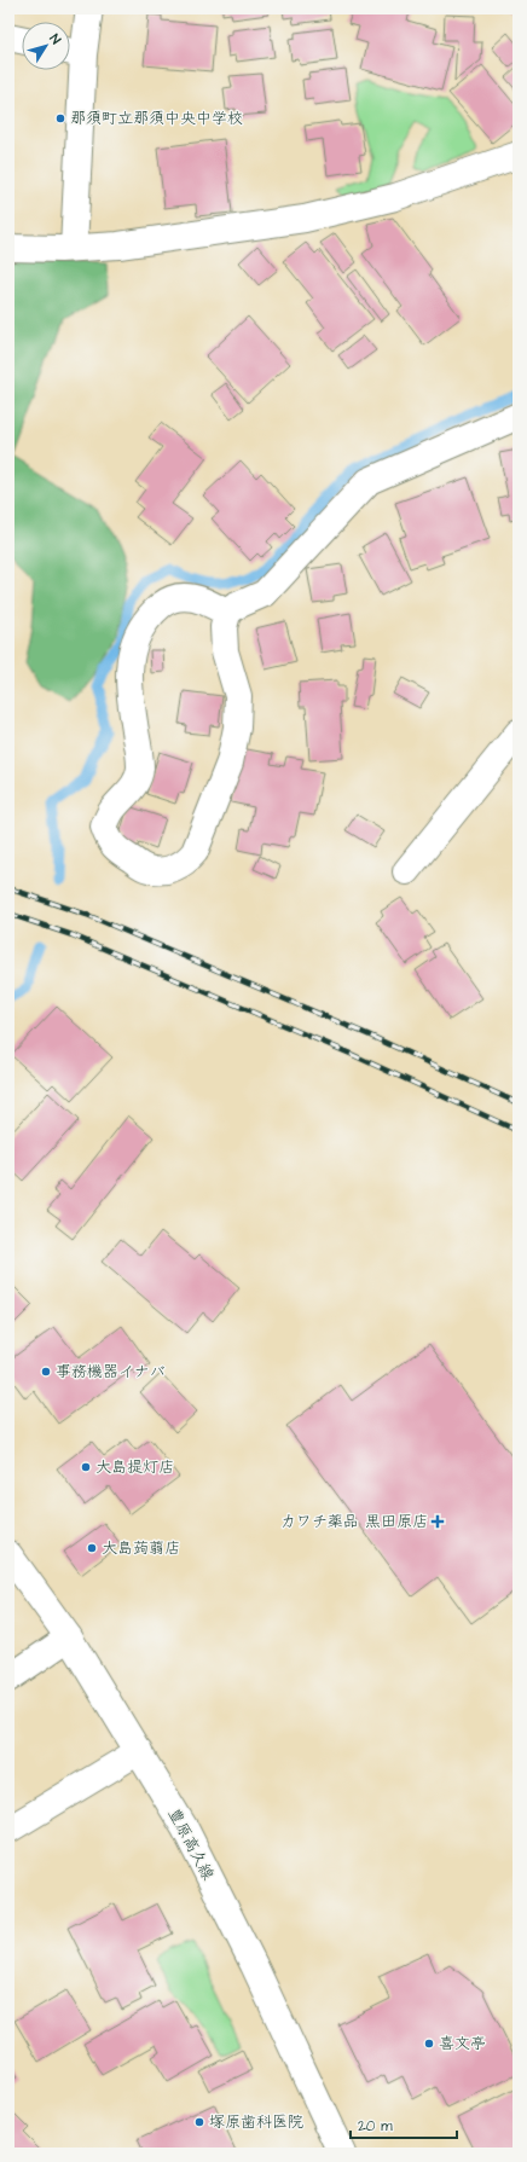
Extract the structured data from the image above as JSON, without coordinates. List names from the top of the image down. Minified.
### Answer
{"streets":{"main road":["豊原高久線"]},"places":{"other":["那須町立那須中央中学校","事務機器イナバ","大島提灯店","大島蒟蒻店","喜文亭","塚原歯科医院"],"health":["カワチ薬品 黒田原店"]},"scale_bar":"20 m","north":"top right"}
